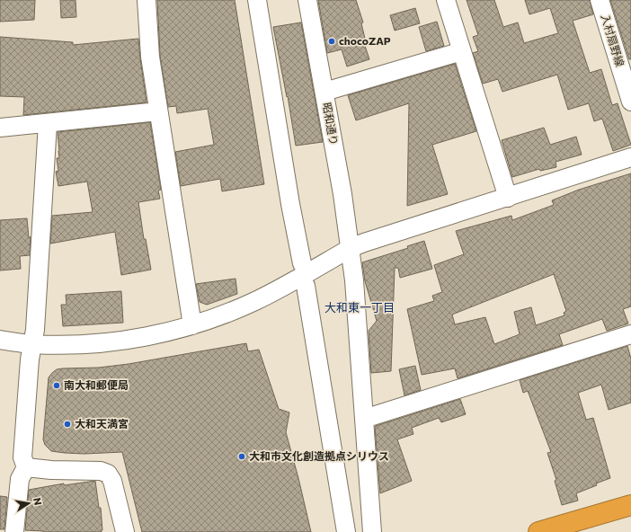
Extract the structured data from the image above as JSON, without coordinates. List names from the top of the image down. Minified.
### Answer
{"streets":{"street":["入村扇野線","昭和通り"]},"districts":["大和東一丁目"],"places":["chocoZAP","南大和郵便局","大和天満宮","大和市文化創造拠点シリウス"],"north":"right"}
